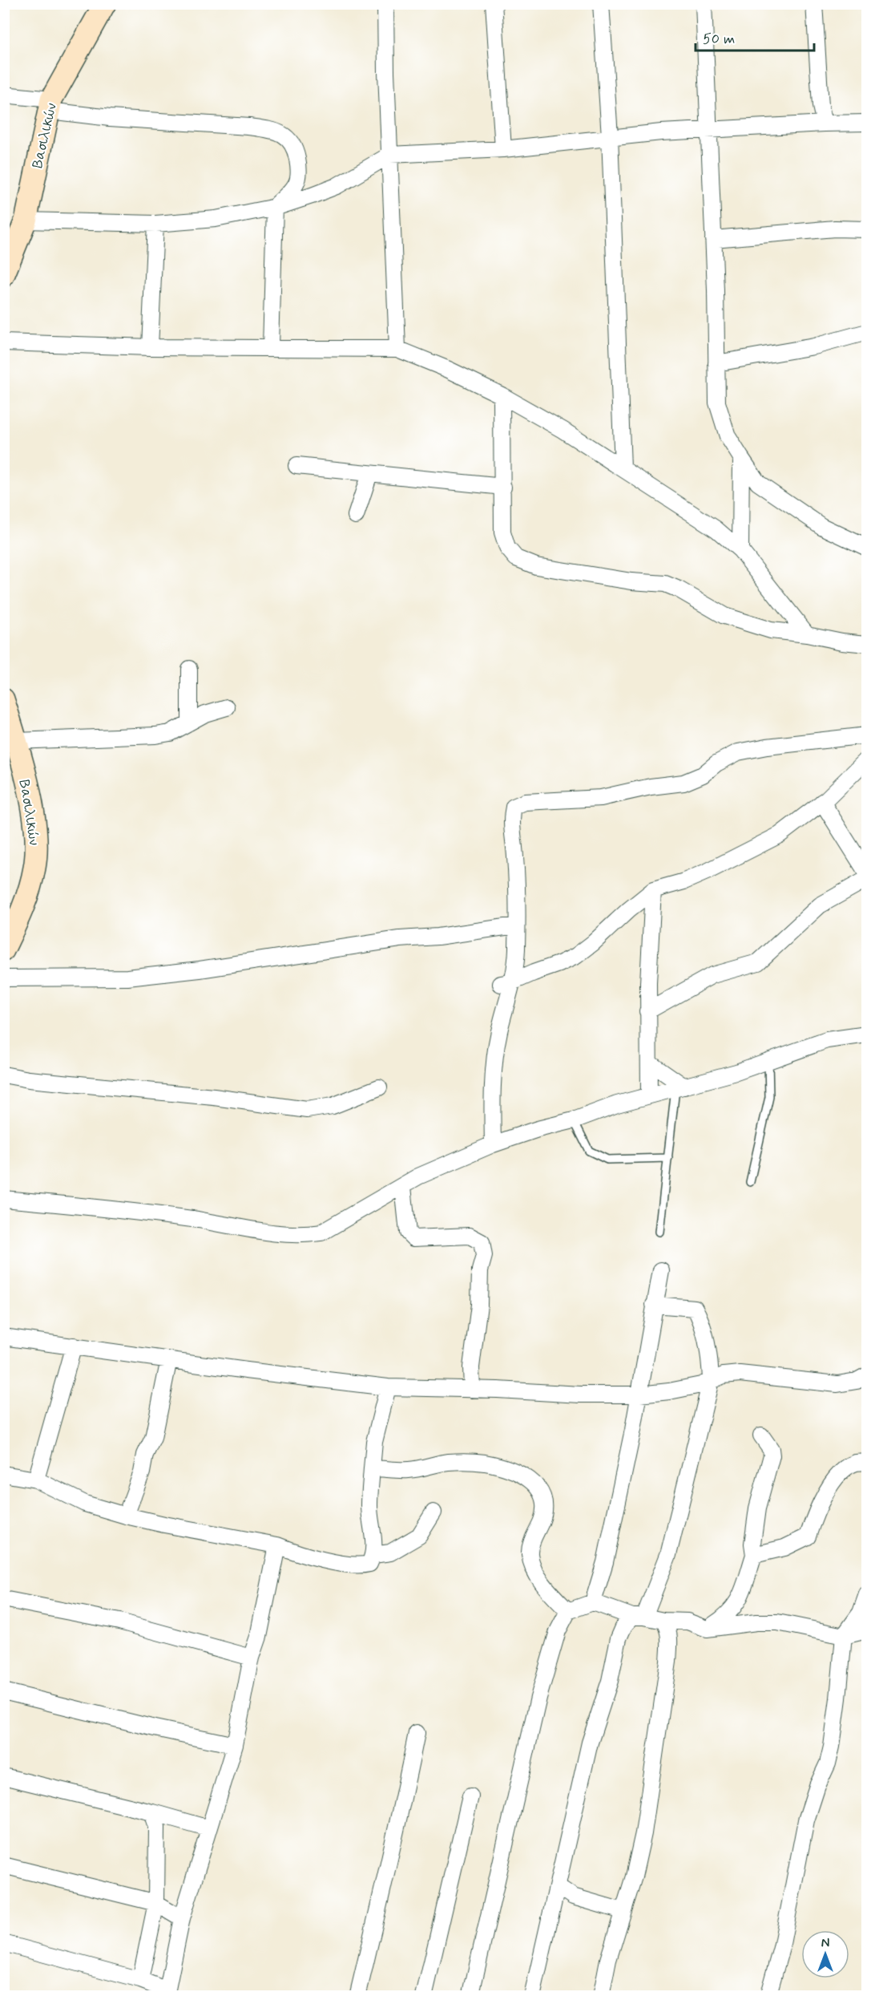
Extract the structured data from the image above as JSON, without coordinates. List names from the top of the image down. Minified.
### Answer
{"streets":{"street":["Βασιλικών"]},"scale_bar":"50 m","north":"top"}
